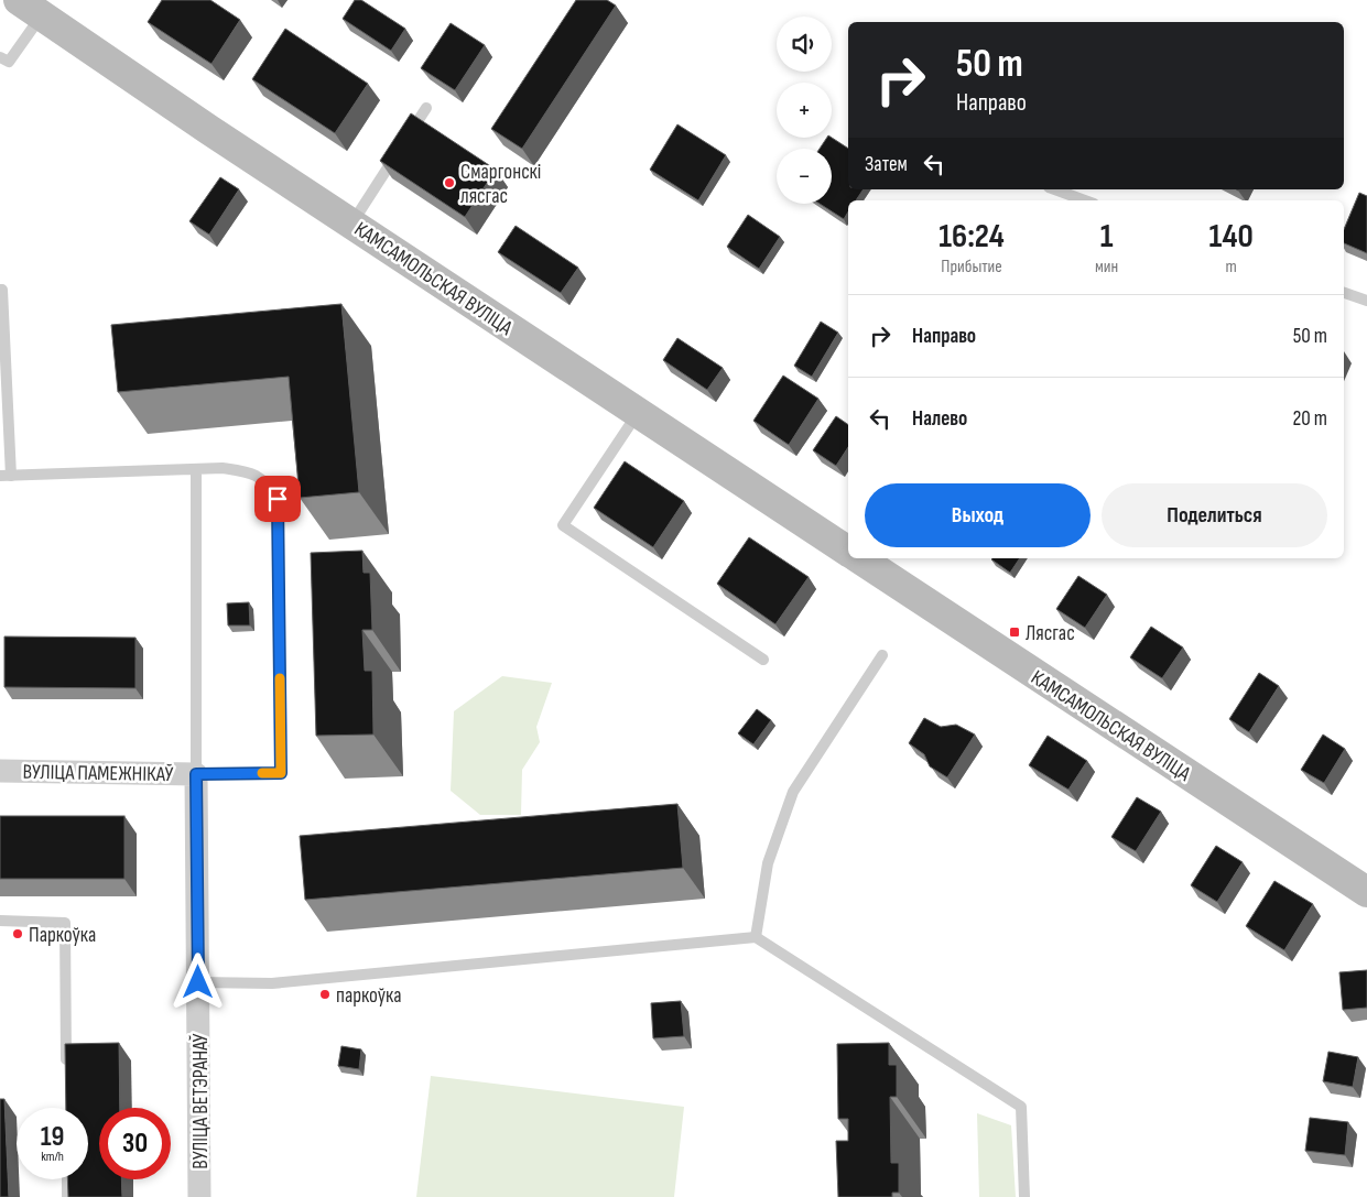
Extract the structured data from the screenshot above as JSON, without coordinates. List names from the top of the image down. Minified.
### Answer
{"streets":{"main road":["КАМСАМОЛЬСКАЯ ВУЛІЦА"],"street":["ВУЛІЦА ПАМЕЖНІКАЎ","ВУЛІЦА ВЕТЭРАНАЎ"]},"crossings":[["ВУЛІЦА ПАМЕЖНІКАЎ","ВУЛІЦА ВЕТЭРАНАЎ"]],"places":{"other":["Смаргонскі лясгас","Паркоўка","паркоўка"],"transit":["Лясгас"]},"page":{"map_buttons":["+","−"],"turn":["50 m","Направо"],"then":"Затем","eta":["16:24","Прибытие","1","мин","140","m"],"list":[{"name":"Направо","value":"50 m"},{"name":"Налево","value":"20 m"}],"buttons":["Выход","Поделиться"],"speed":"19 km/h","limit":"30"}}
